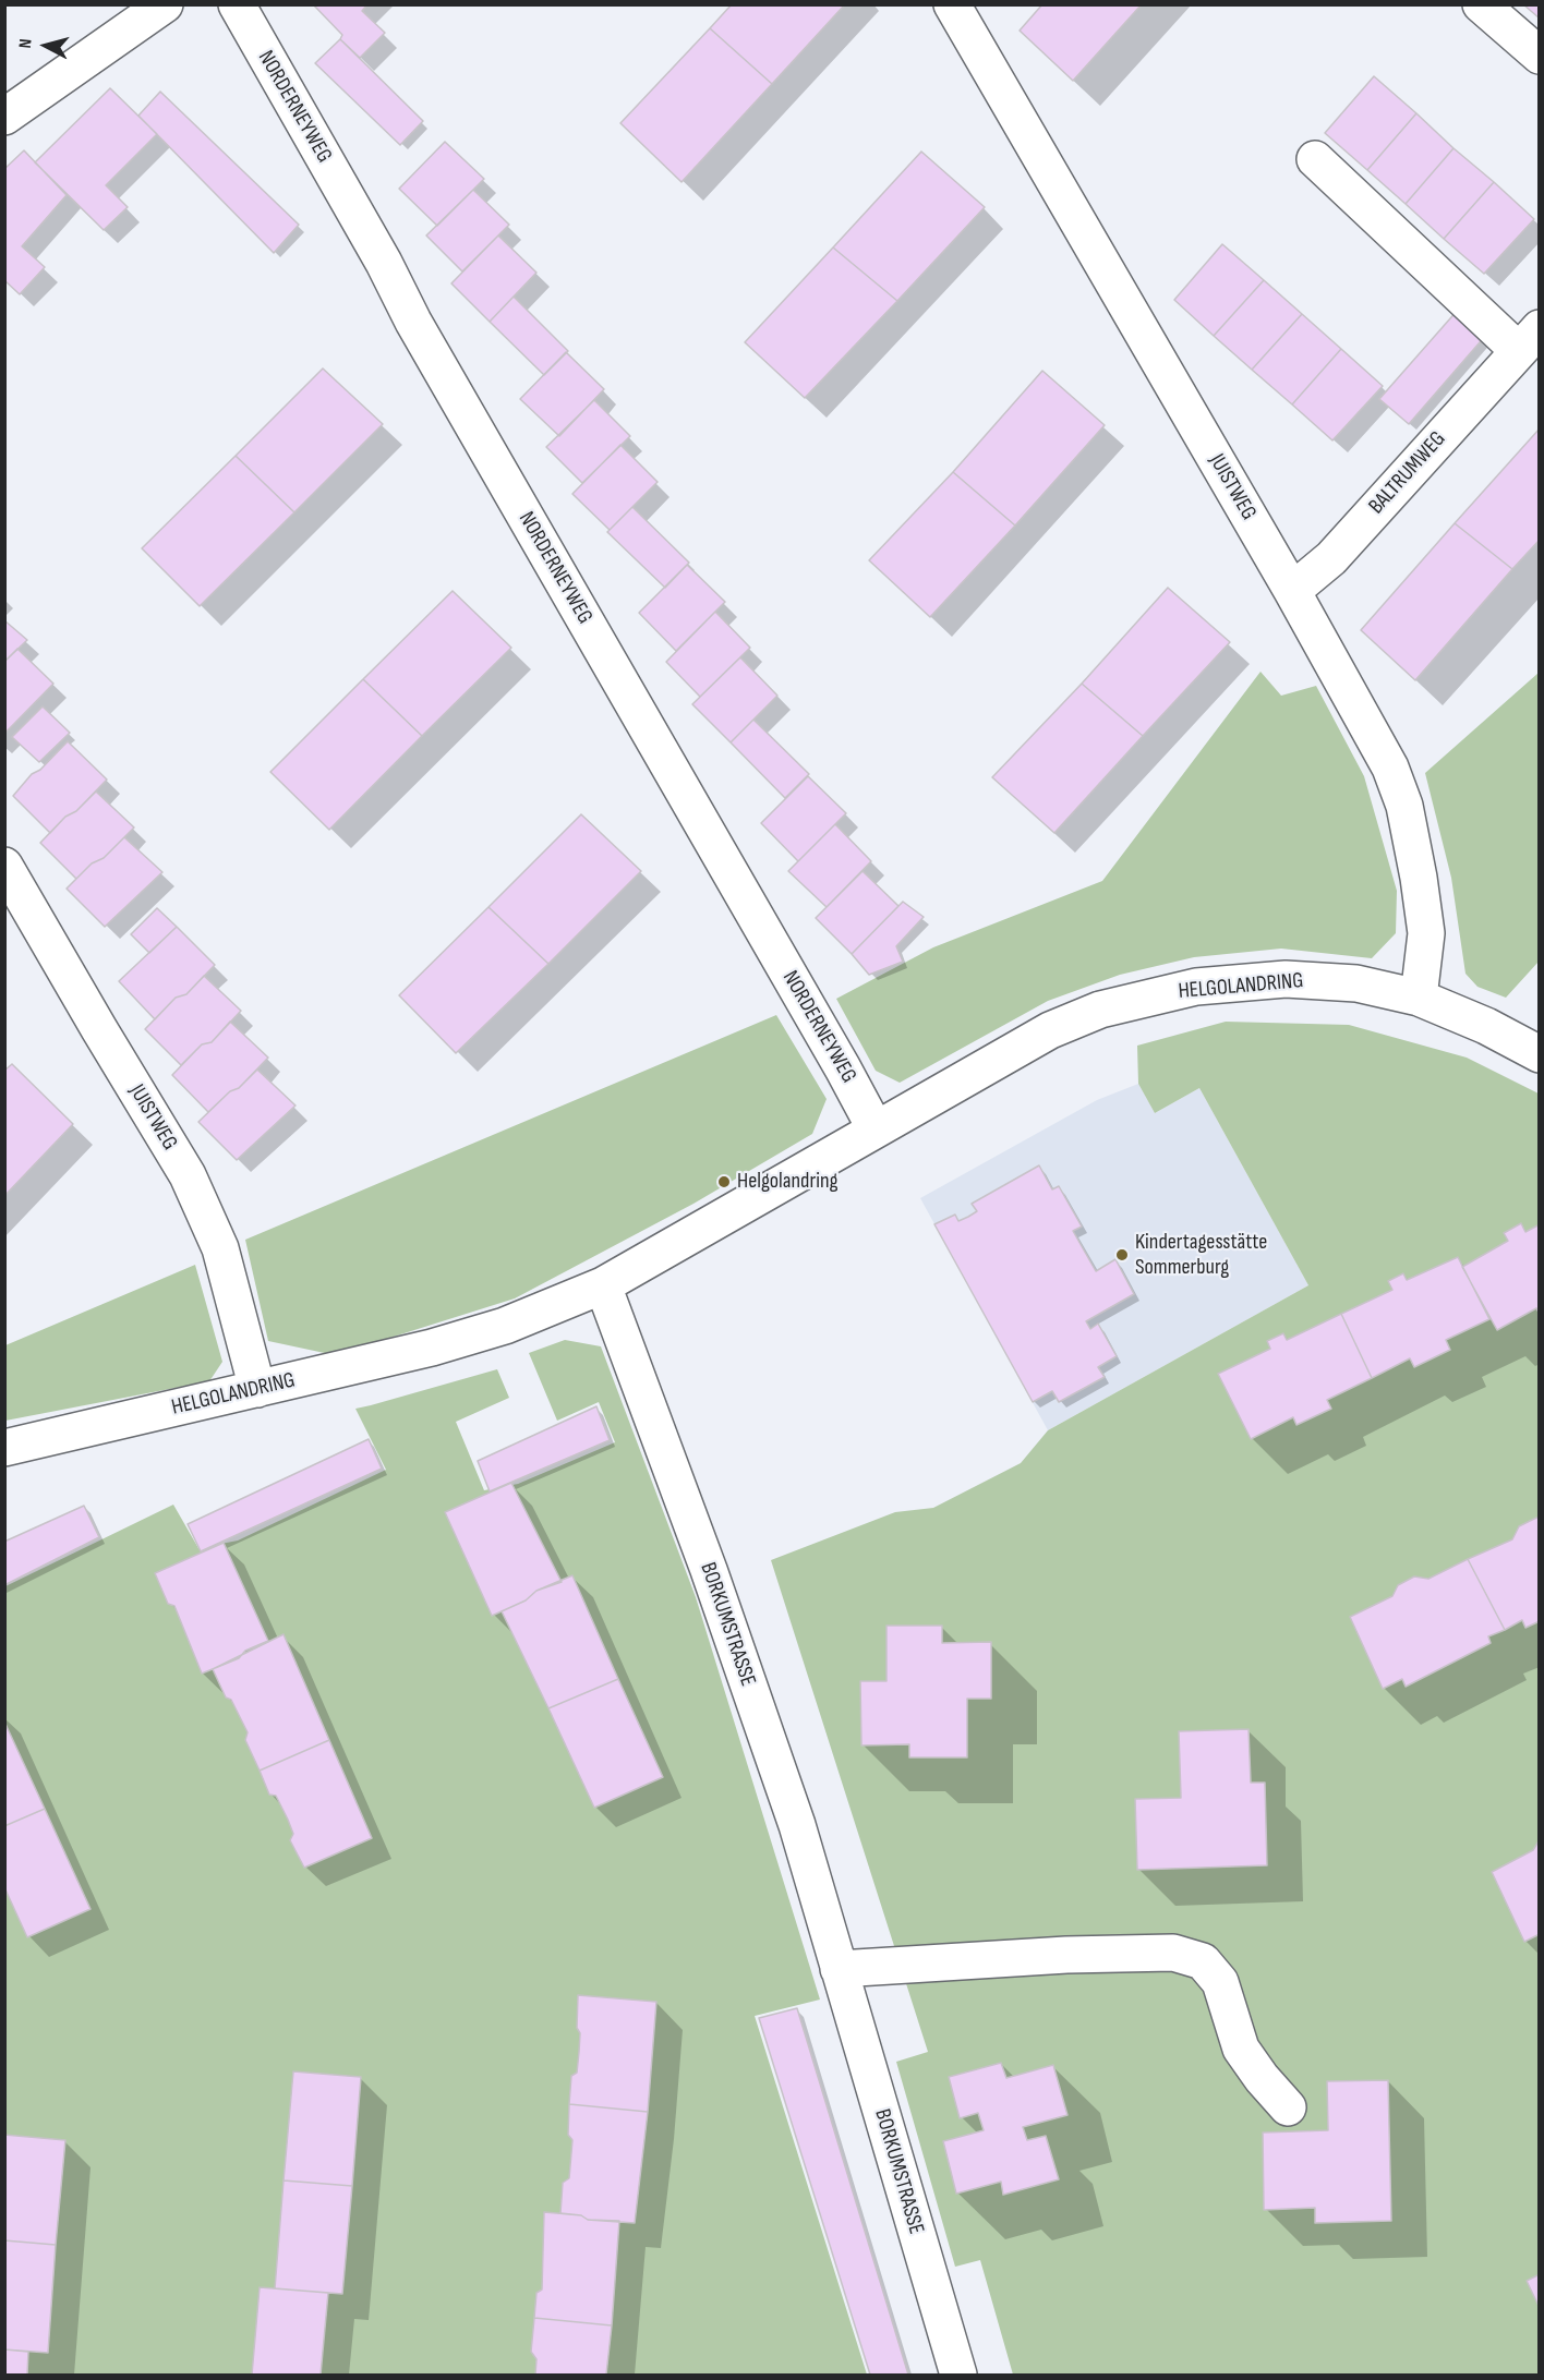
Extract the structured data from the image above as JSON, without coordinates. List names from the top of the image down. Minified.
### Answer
{"streets":{"street":["NORDERNEYWEG","BALTRUMWEG","JUISTWEG","HELGOLANDRING","BORKUMSTRASSE"]},"crossings":[["NORDERNEYWEG","HELGOLANDRING"],["BALTRUMWEG","JUISTWEG"],["JUISTWEG","HELGOLANDRING"],["HELGOLANDRING","BORKUMSTRASSE"]],"places":["Helgolandring","Kindertagesstätte Sommerburg"],"north":"left"}
